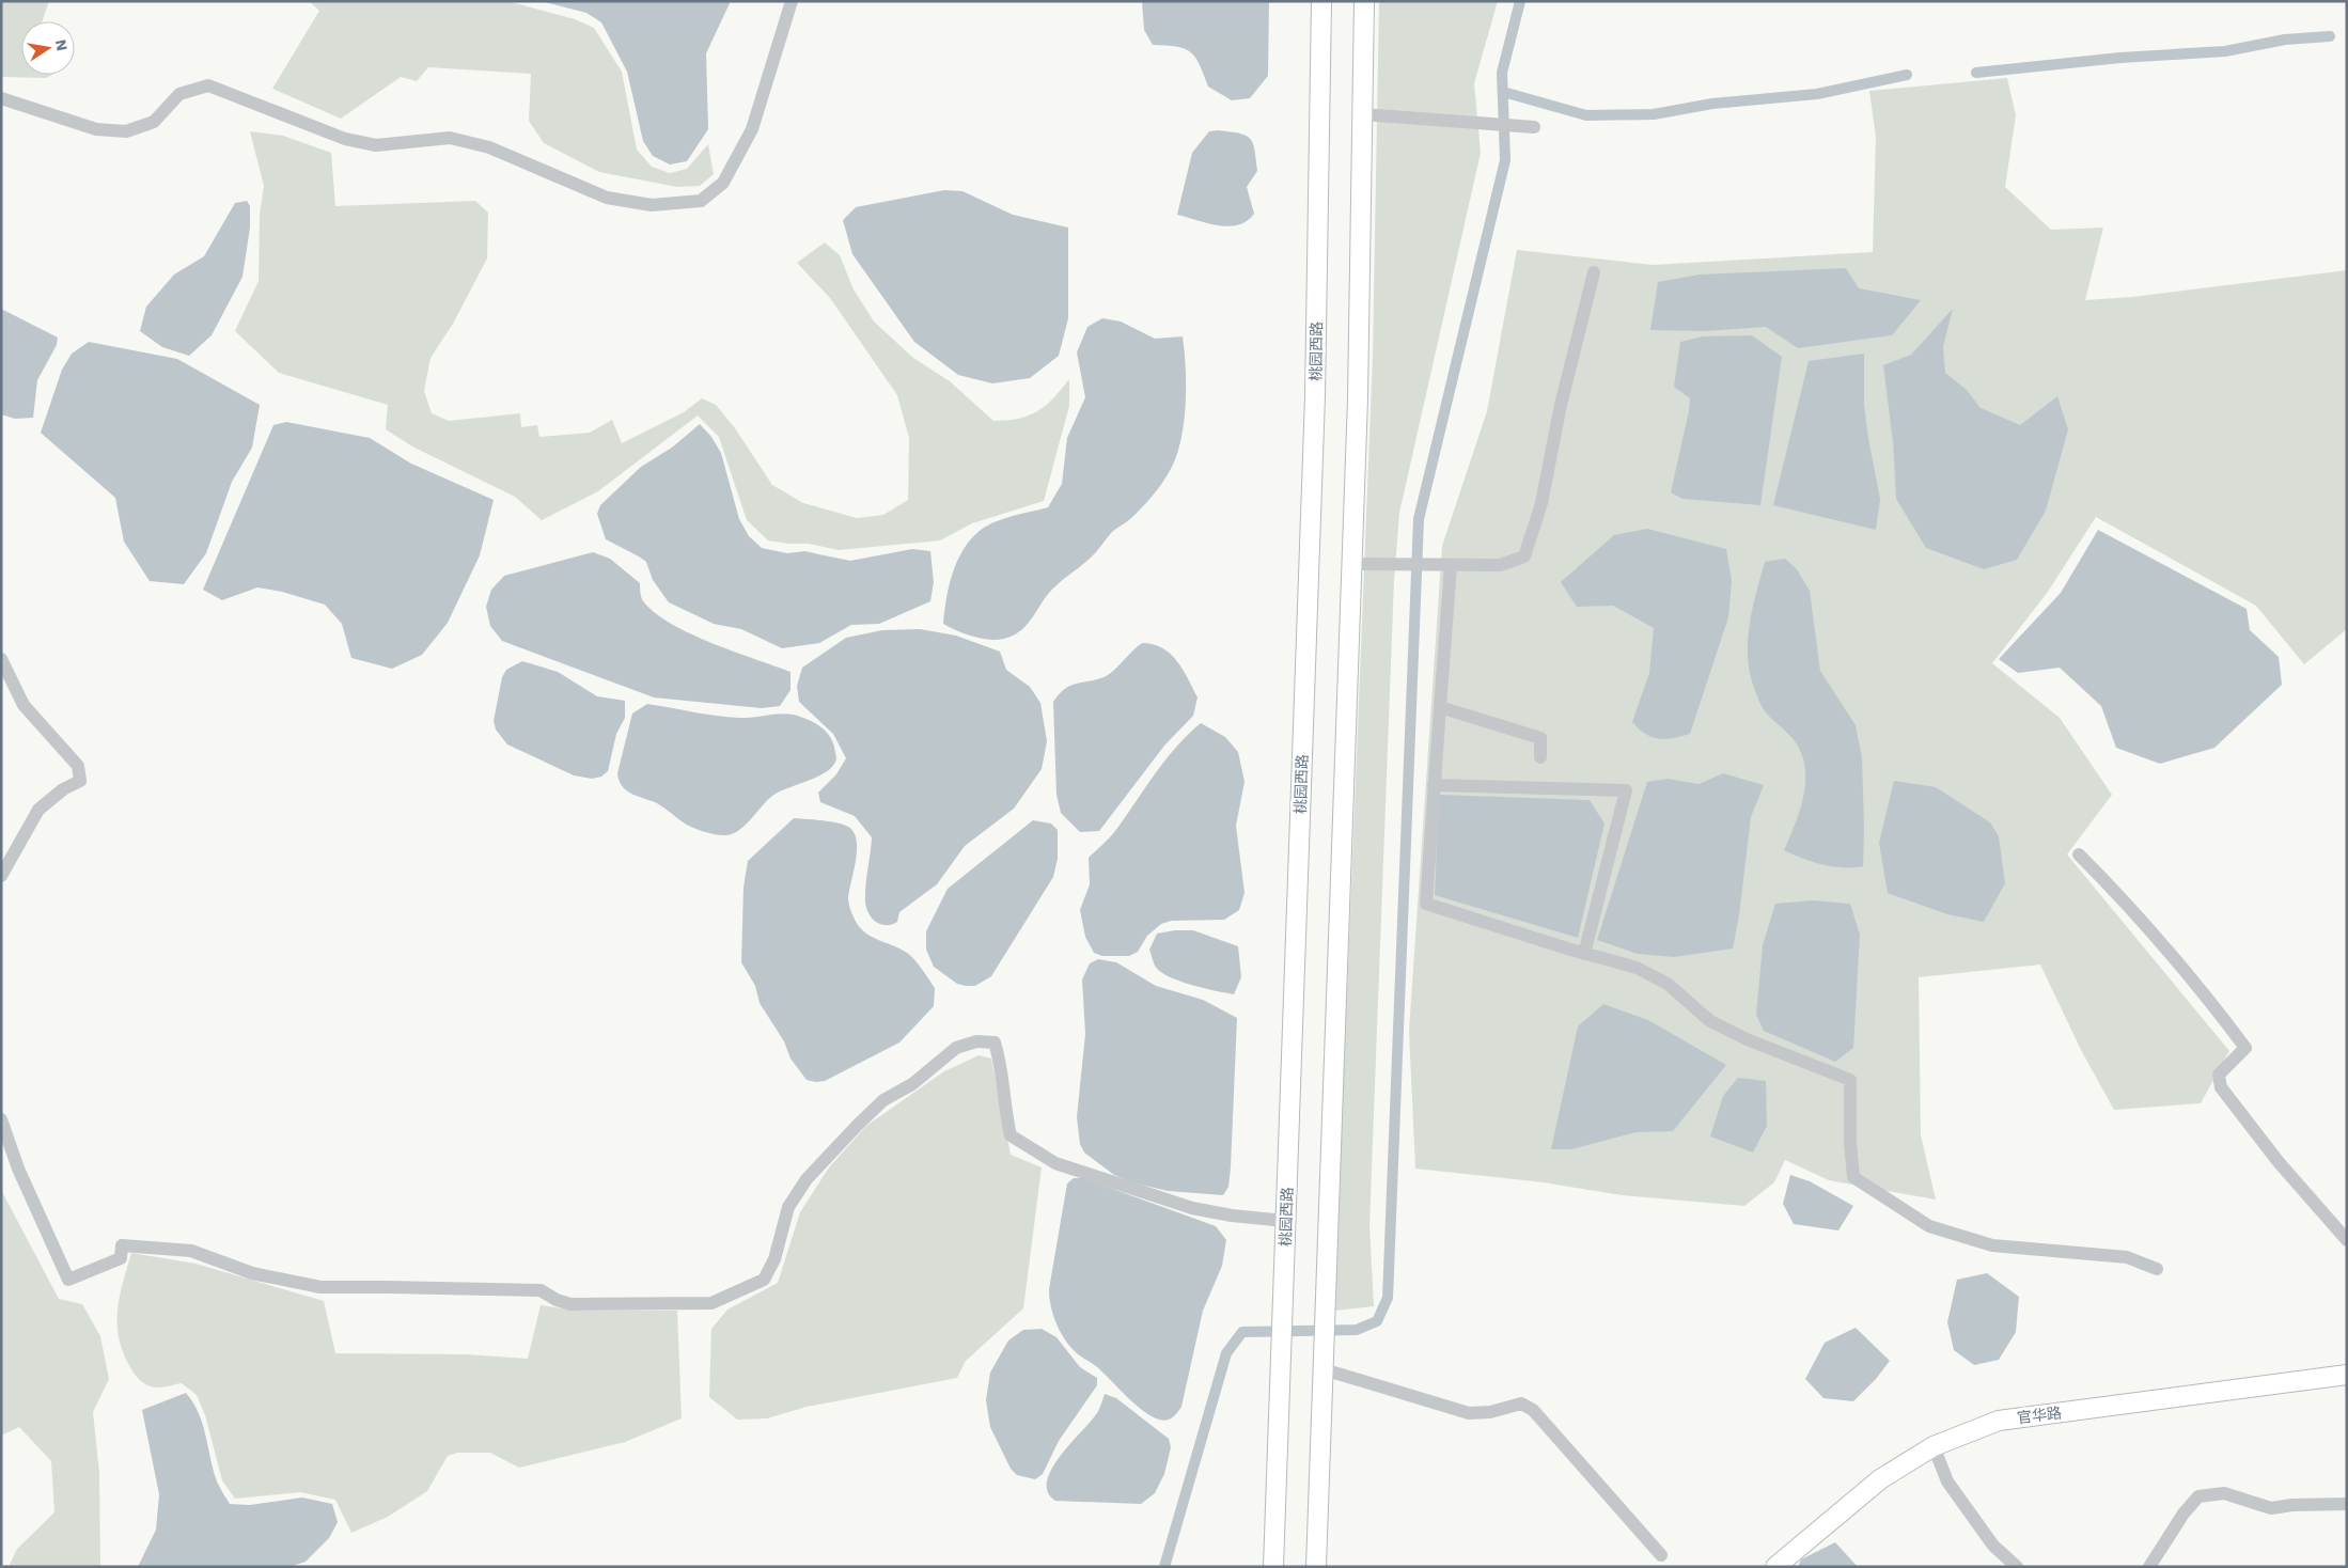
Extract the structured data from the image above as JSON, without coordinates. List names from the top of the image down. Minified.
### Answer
{"streets":{"main road":["桃园西路","官华路"]},"north":"right"}
